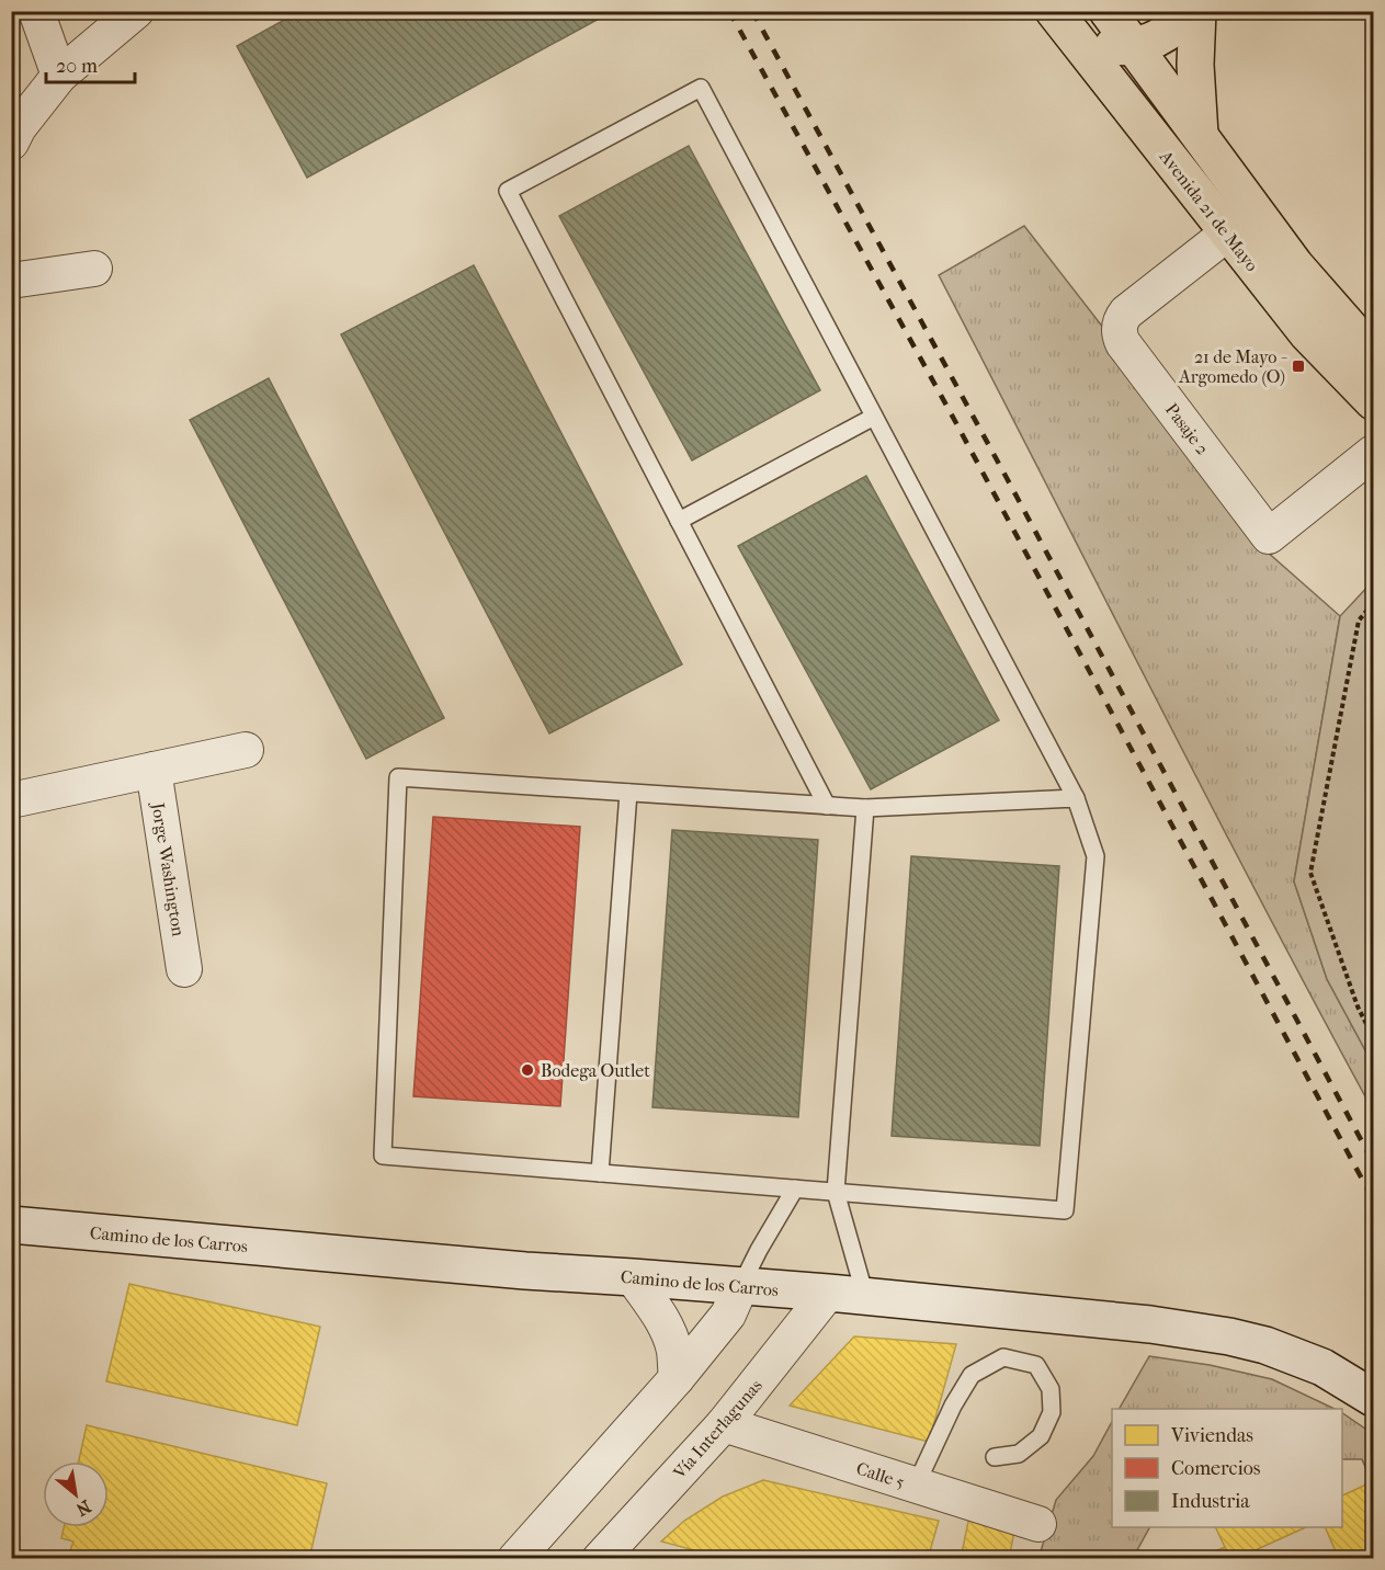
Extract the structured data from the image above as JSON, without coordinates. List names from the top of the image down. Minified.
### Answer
{"streets":{"main road":["Avenida 21 de Mayo","Camino de los Carros"],"street":["Pasaje 2","Jorge Washington","Vía Interlagunas","Calle 5"]},"crossings":[["Avenida 21 de Mayo","Pasaje 2"],["Camino de los Carros","Vía Interlagunas"],["Vía Interlagunas","Calle 5"]],"places":{"transit":["21 de Mayo - Argomedo (O)"],"other":["Bodega Outlet"]},"legend":["Viviendas","Comercios","Industria"],"scale_bar":"20 m","north":"bottom right"}
